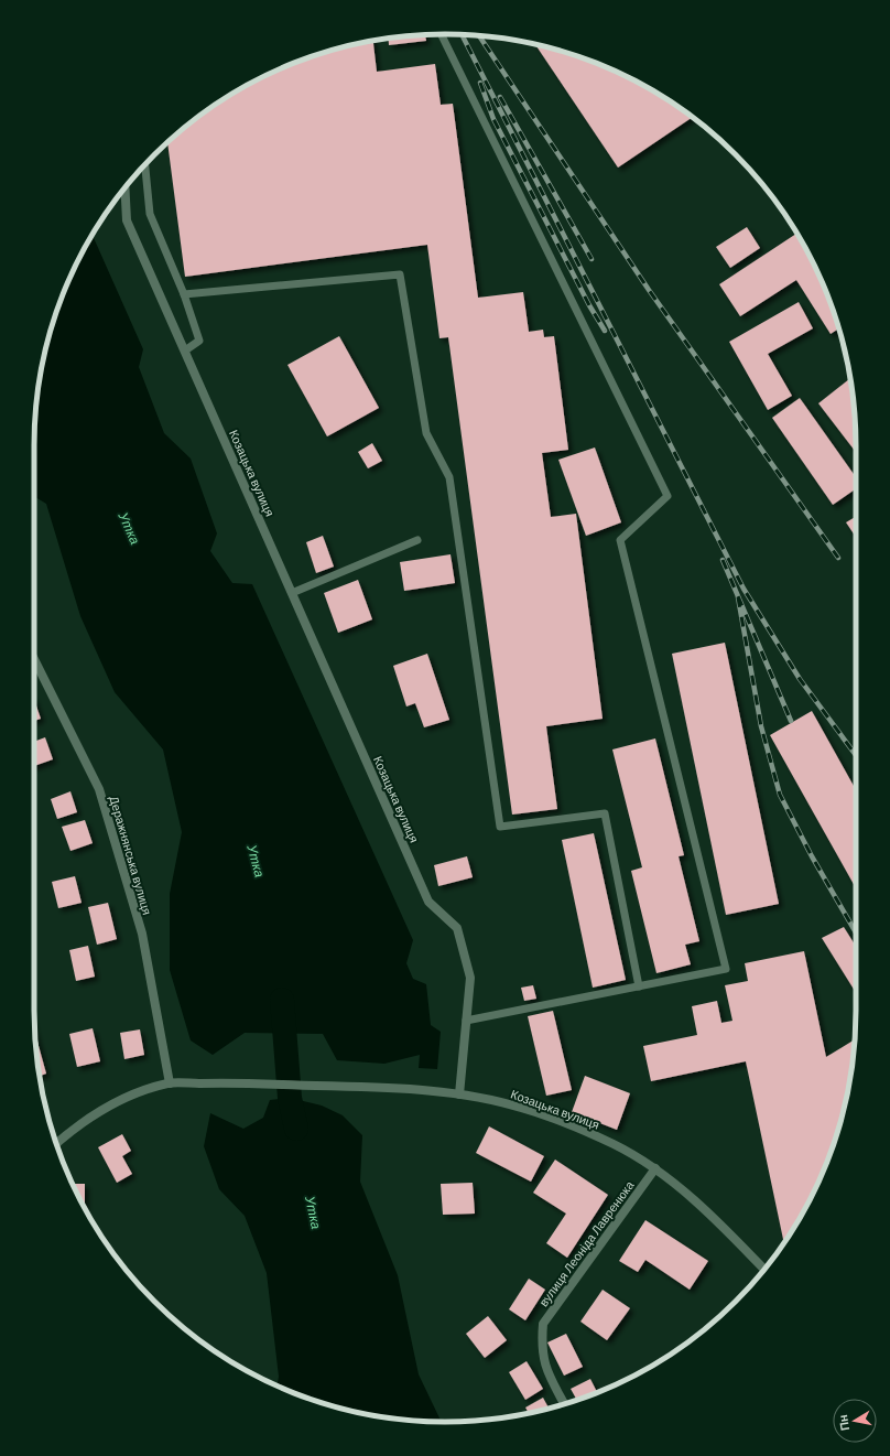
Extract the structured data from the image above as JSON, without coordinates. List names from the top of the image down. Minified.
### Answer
{"streets":{"street":["Козацька вулиця","Деражнянська вулиця","вулиця Леоніда Лавренюка"]},"crossings":[["Козацька вулиця","вулиця Леоніда Лавренюка"]],"water":["Утка"],"north":"left"}
